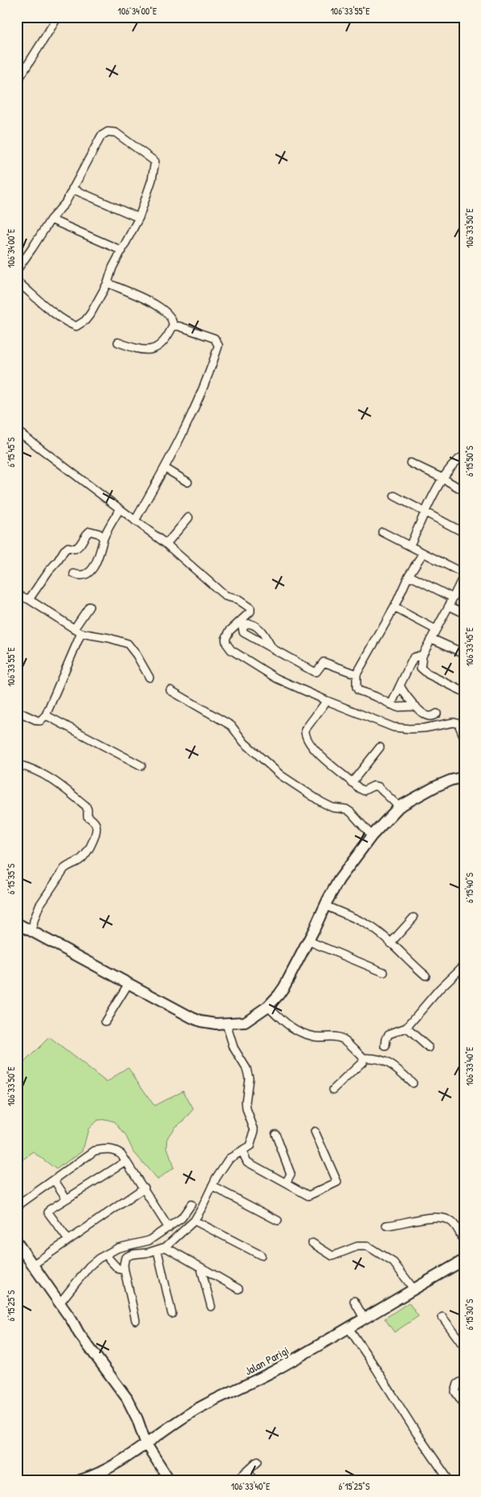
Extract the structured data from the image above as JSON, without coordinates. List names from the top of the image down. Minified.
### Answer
{"streets":{"street":["Jalan Parigi"]},"coordinates":["106°34'00\"E","106°33'55\"E","106°33'50\"E","6°15'45\"S","6°15'50\"S","106°33'45\"E","6°15'35\"S","6°15'40\"S","106°33'40\"E","6°15'25\"S","6°15'30\"S"]}
